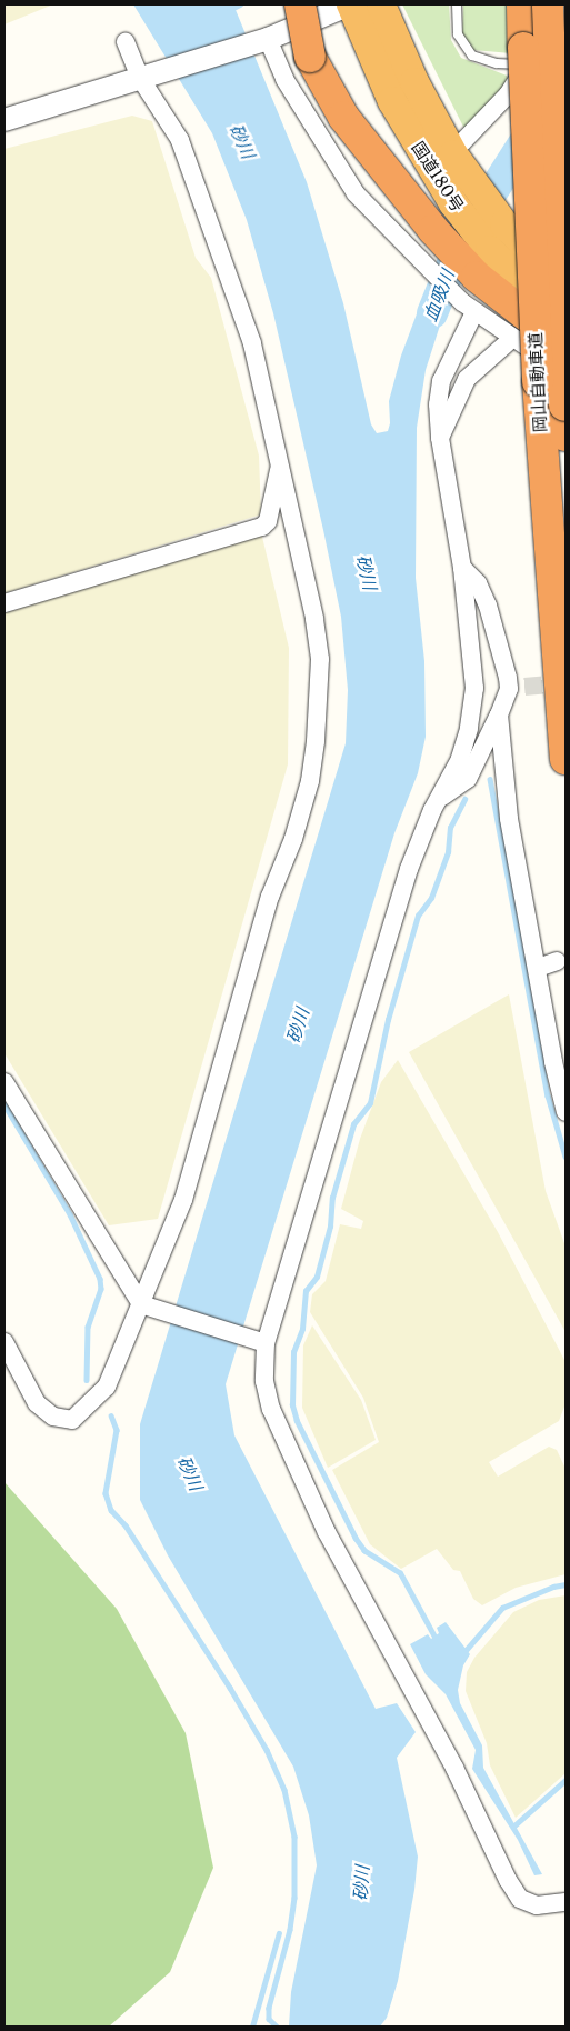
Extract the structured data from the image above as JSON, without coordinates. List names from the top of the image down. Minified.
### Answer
{"streets":{"highway":["国道180号","岡山自動車道"]},"water":["砂川","血吸川"]}
